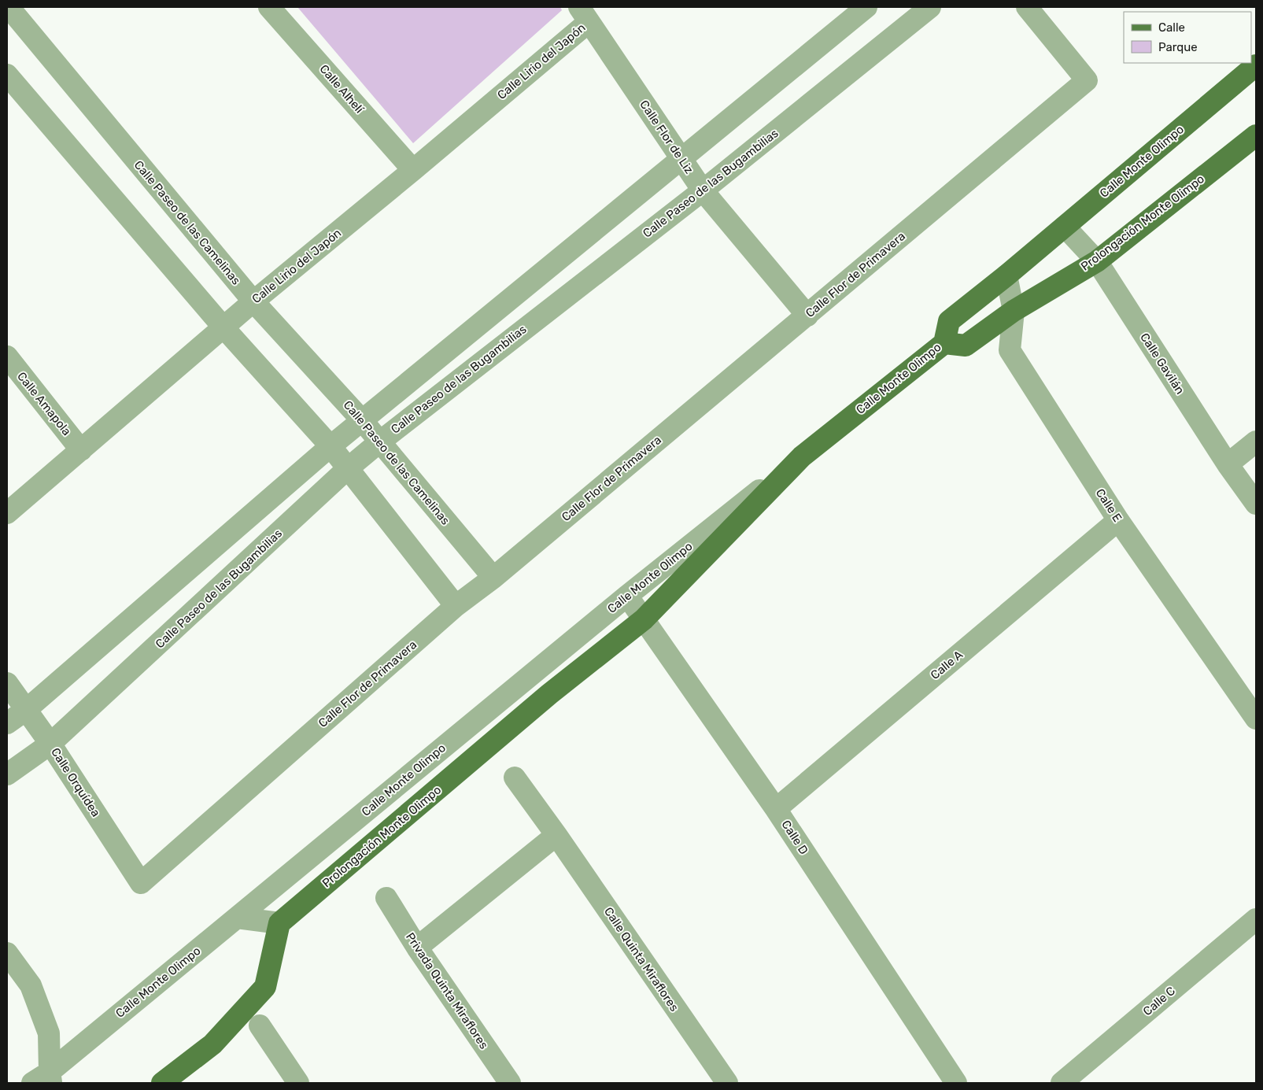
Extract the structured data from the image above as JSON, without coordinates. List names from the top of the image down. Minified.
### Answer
{"streets":{"main road":["Calle Monte Olimpo","Prolongación Monte Olimpo"],"street":["Calle Lirio del Japón","Calle Alhelí","Calle Flor de Liz","Calle Paseo de las Bugambilias","Calle Paseo de las Camelinas","Calle Flor de Primavera","Calle Gavilán","Calle Amapola","Calle E","Calle A","Calle Orquídea","Calle D","Calle Quinta Miraflores","Privada Quinta Miraflores","Calle C"]},"crossings":[["Calle Lirio del Japón","Calle Alhelí"],["Calle Lirio del Japón","Calle Flor de Liz"],["Calle Lirio del Japón","Calle Paseo de las Camelinas"],["Calle Lirio del Japón","Calle Amapola"],["Calle Flor de Liz","Calle Paseo de las Bugambilias"],["Calle Flor de Liz","Calle Flor de Primavera"],["Calle Monte Olimpo","Prolongación Monte Olimpo"],["Calle Monte Olimpo","Calle Gavilán"],["Calle Monte Olimpo","Calle E"],["Calle Monte Olimpo","Calle D"],["Calle Paseo de las Bugambilias","Calle Paseo de las Camelinas"],["Calle Paseo de las Bugambilias","Calle Orquídea"],["Calle Paseo de las Camelinas","Calle Flor de Primavera"],["Prolongación Monte Olimpo","Calle Gavilán"],["Prolongación Monte Olimpo","Calle E"],["Prolongación Monte Olimpo","Calle D"],["Calle Flor de Primavera","Calle Orquídea"],["Calle E","Calle A"],["Calle A","Calle D"]],"legend":["Calle","Parque"]}
